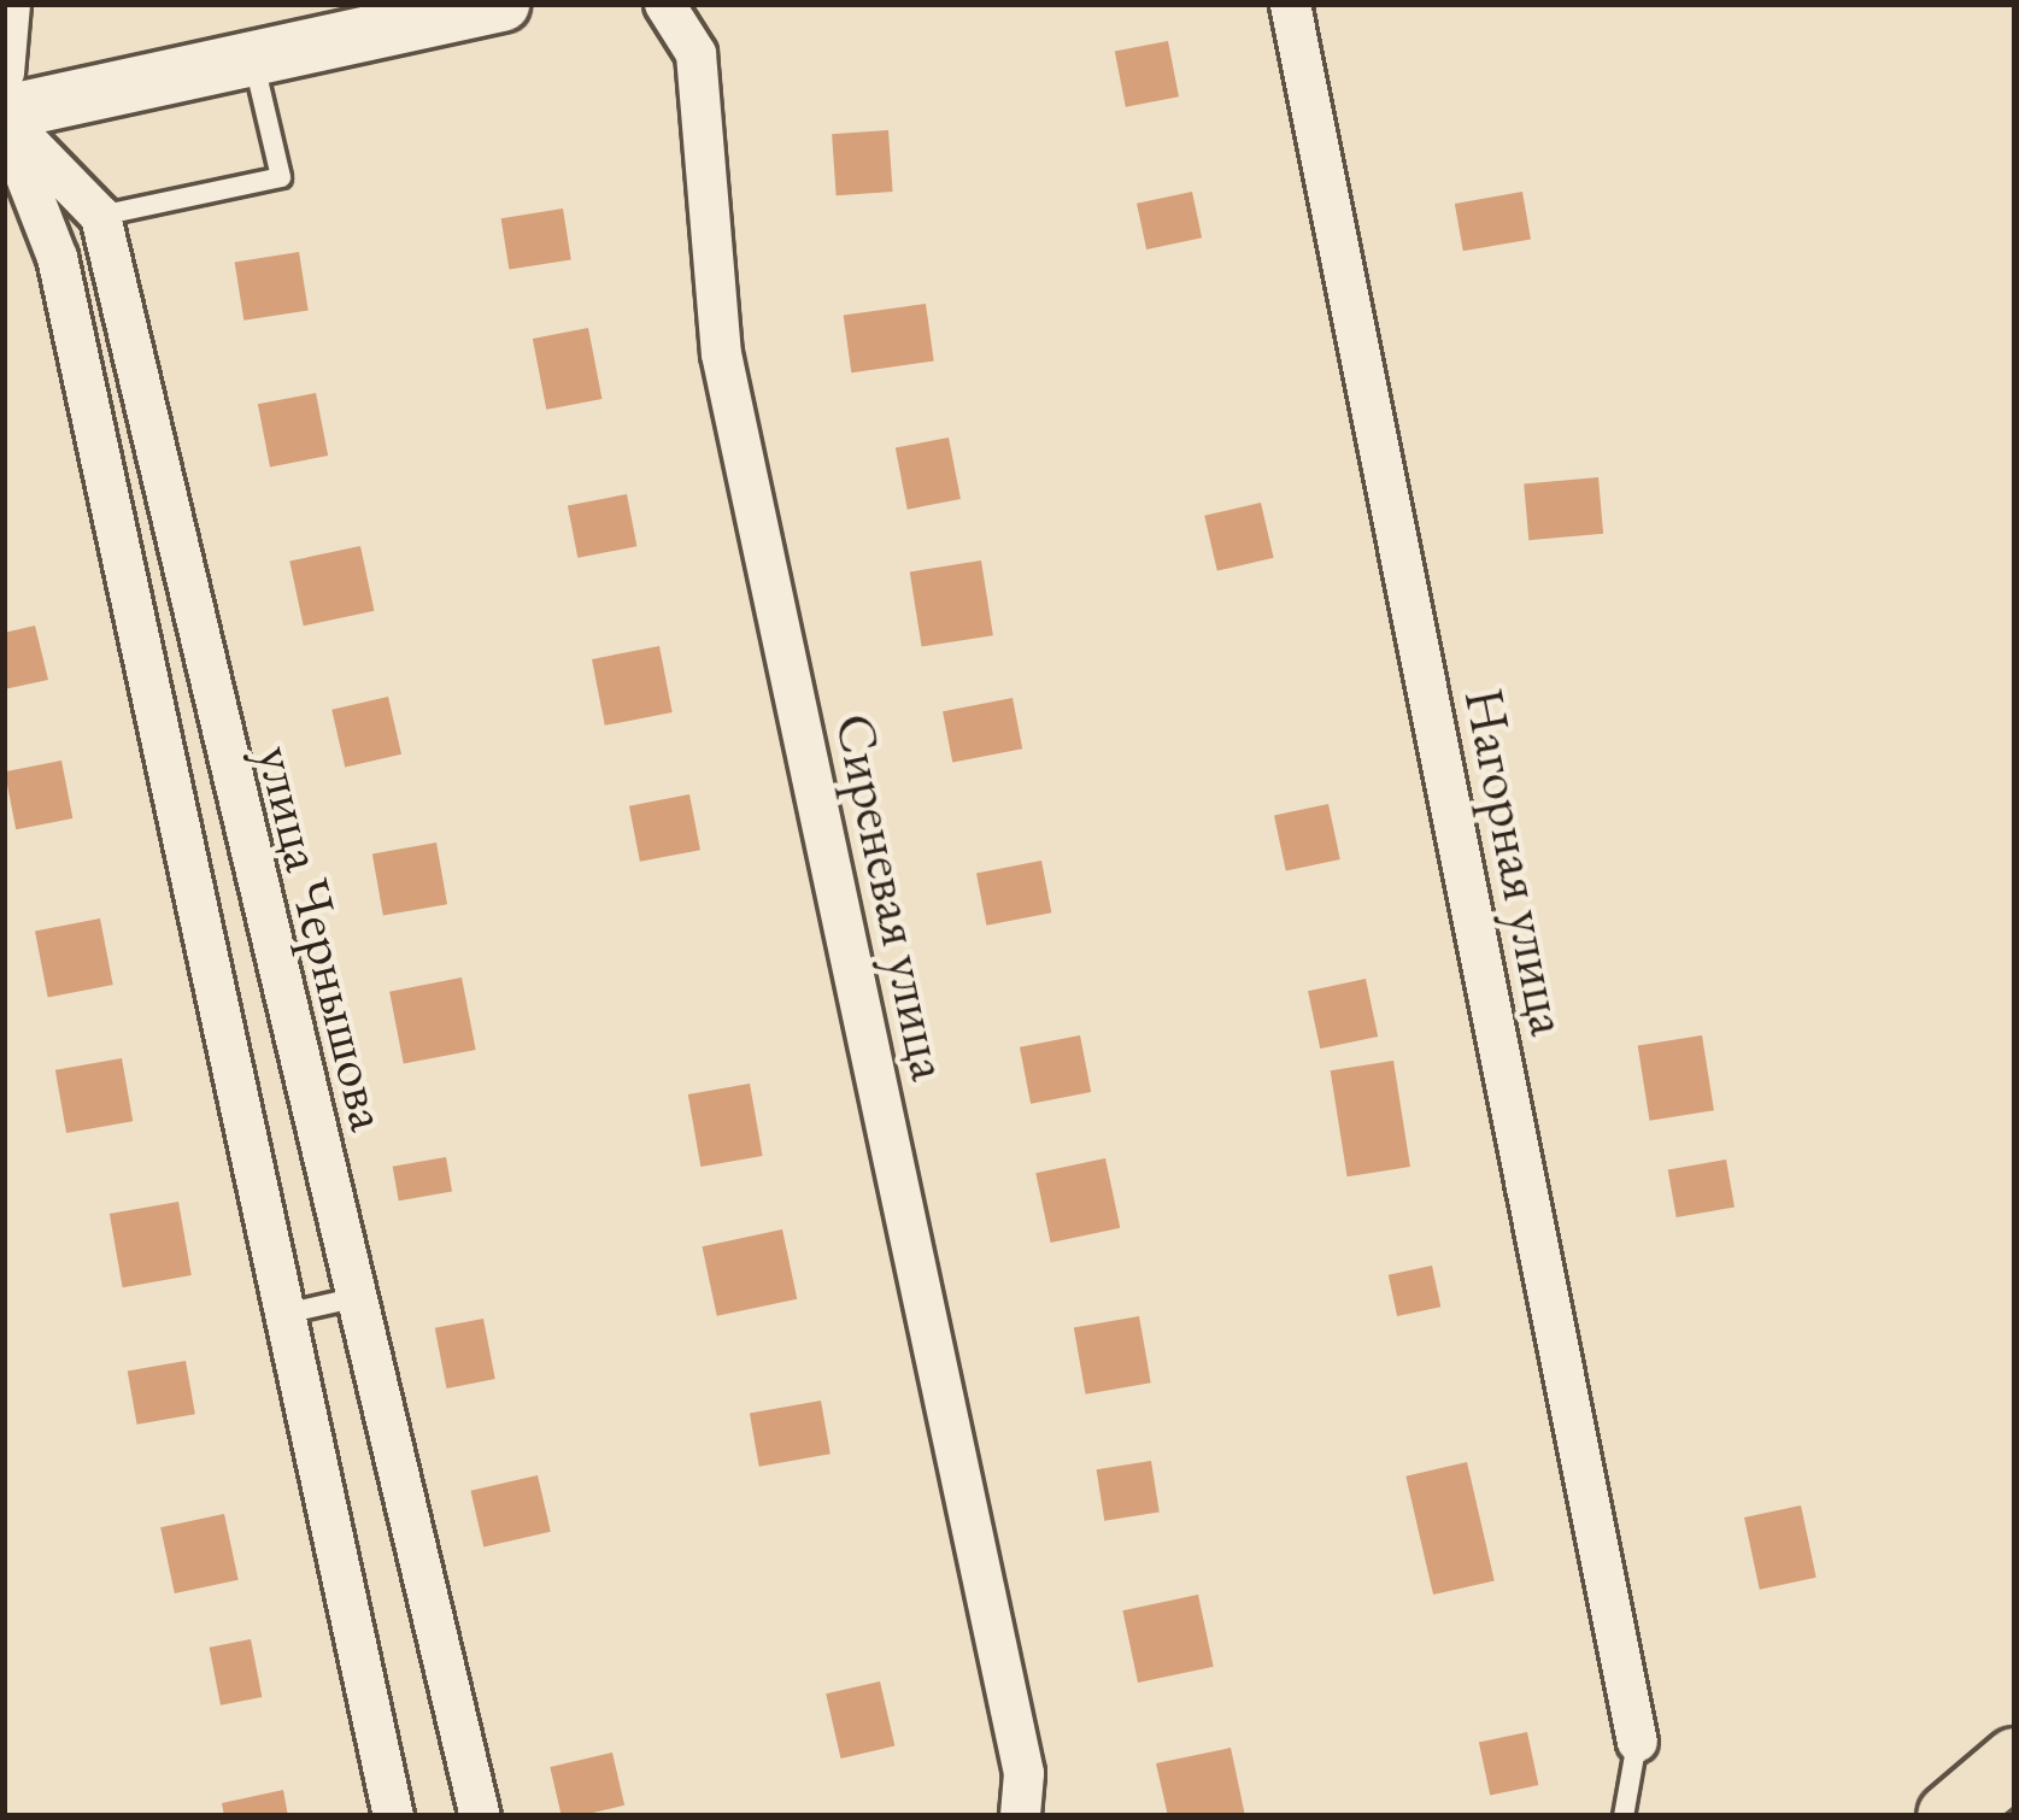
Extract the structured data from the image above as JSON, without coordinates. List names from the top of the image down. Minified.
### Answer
{"streets":{"street":["Нагорная улица","Сиреневая улица","улица Чернышова"]}}
